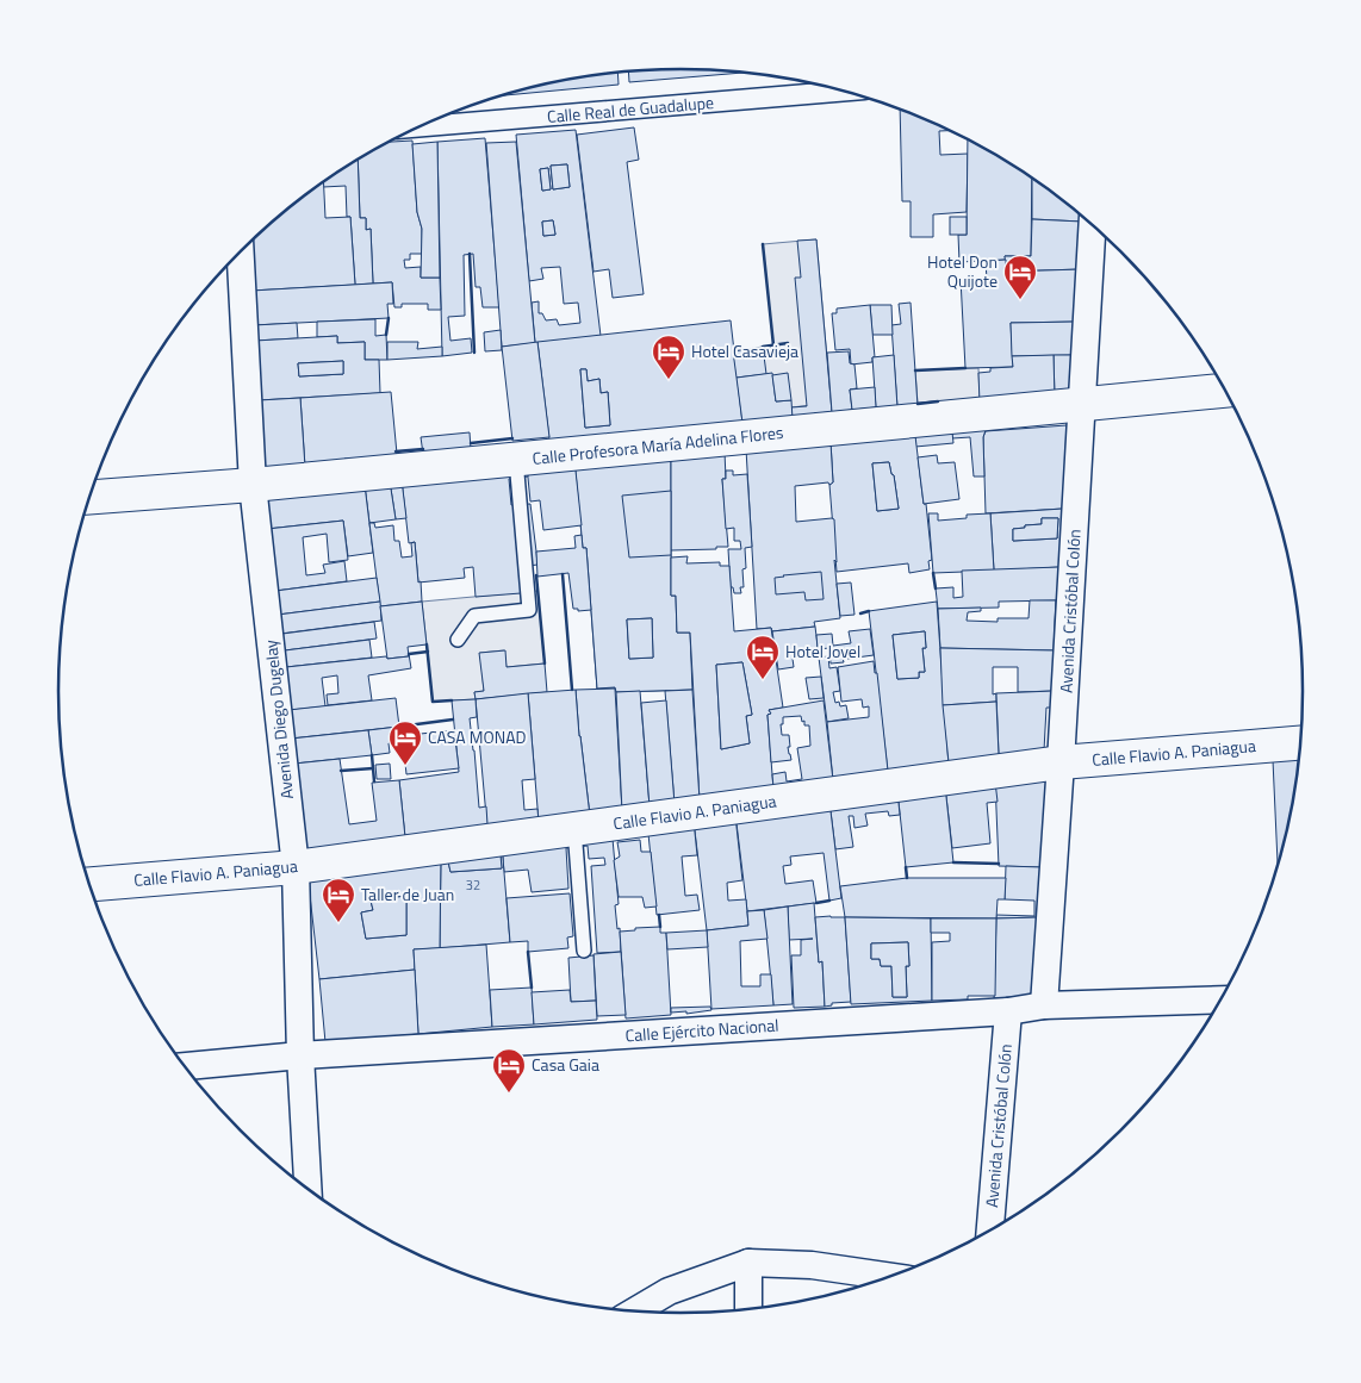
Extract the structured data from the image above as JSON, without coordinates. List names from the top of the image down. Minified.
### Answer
{"streets":{"street":["Calle Real de Guadalupe","Calle Profesora María Adelina Flores","Avenida Cristóbal Colón","Avenida Diego Dugelay","Calle Flavio A. Paniagua","Calle Ejército Nacional"]},"crossings":[["Calle Profesora María Adelina Flores","Avenida Cristóbal Colón"],["Calle Profesora María Adelina Flores","Avenida Diego Dugelay"],["Avenida Cristóbal Colón","Calle Flavio A. Paniagua"],["Avenida Cristóbal Colón","Calle Ejército Nacional"],["Avenida Diego Dugelay","Calle Flavio A. Paniagua"],["Avenida Diego Dugelay","Calle Ejército Nacional"]],"places":{"hotel":["Hotel Don Quijote","Hotel Casavieja","Hotel Jovel","CASA MONAD","Taller de Juan","Casa Gaia"]},"house_numbers":["32"]}
